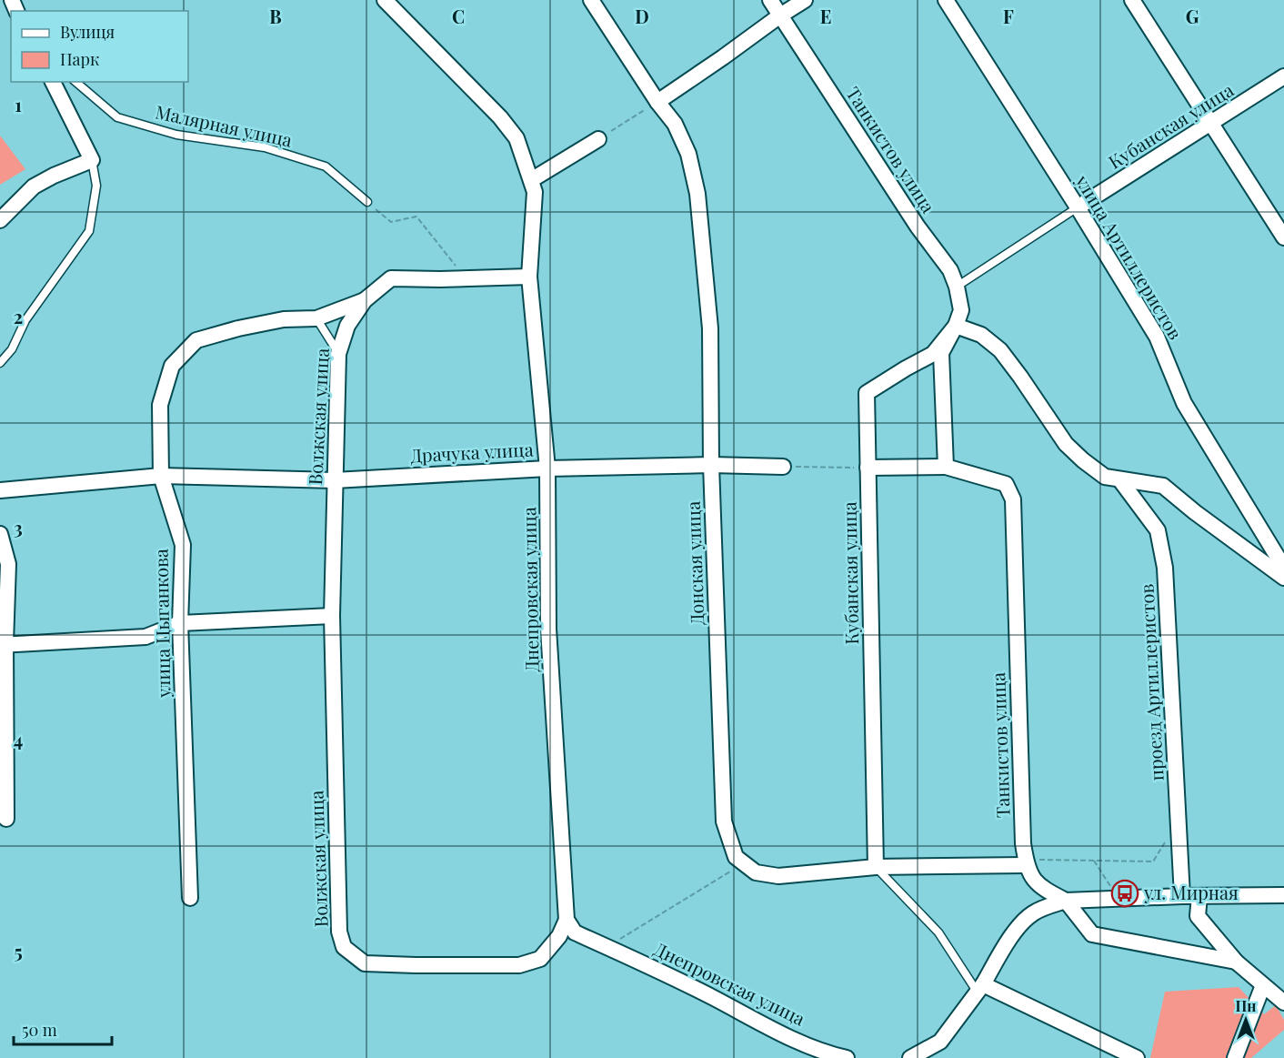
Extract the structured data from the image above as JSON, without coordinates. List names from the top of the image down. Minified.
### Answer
{"streets":{"street":["Кубанская улица","Танкистов улица","улица Артиллеристов","Волжская улица","Драчука улица","Донская улица","Днепровская улица","улица Цыганкова","проезд Артиллеристов"],"lane":["Малярная улица"]},"crossings":[["Кубанская улица","Танкистов улица"],["Кубанская улица","улица Артиллеристов"],["Волжская улица","Драчука улица"],["Волжская улица","Днепровская улица"],["Волжская улица","улица Цыганкова"],["Драчука улица","Донская улица"],["Драчука улица","Днепровская улица"],["Драчука улица","улица Цыганкова"]],"places":{"bus stop":["ул. Мирная"]},"legend":["Вулиця","Парк"],"scale_bar":"50 m","north":"top","grid":{"columns":["B","C","D","E","F","G"],"rows":["1","2","3","4","5"]}}
